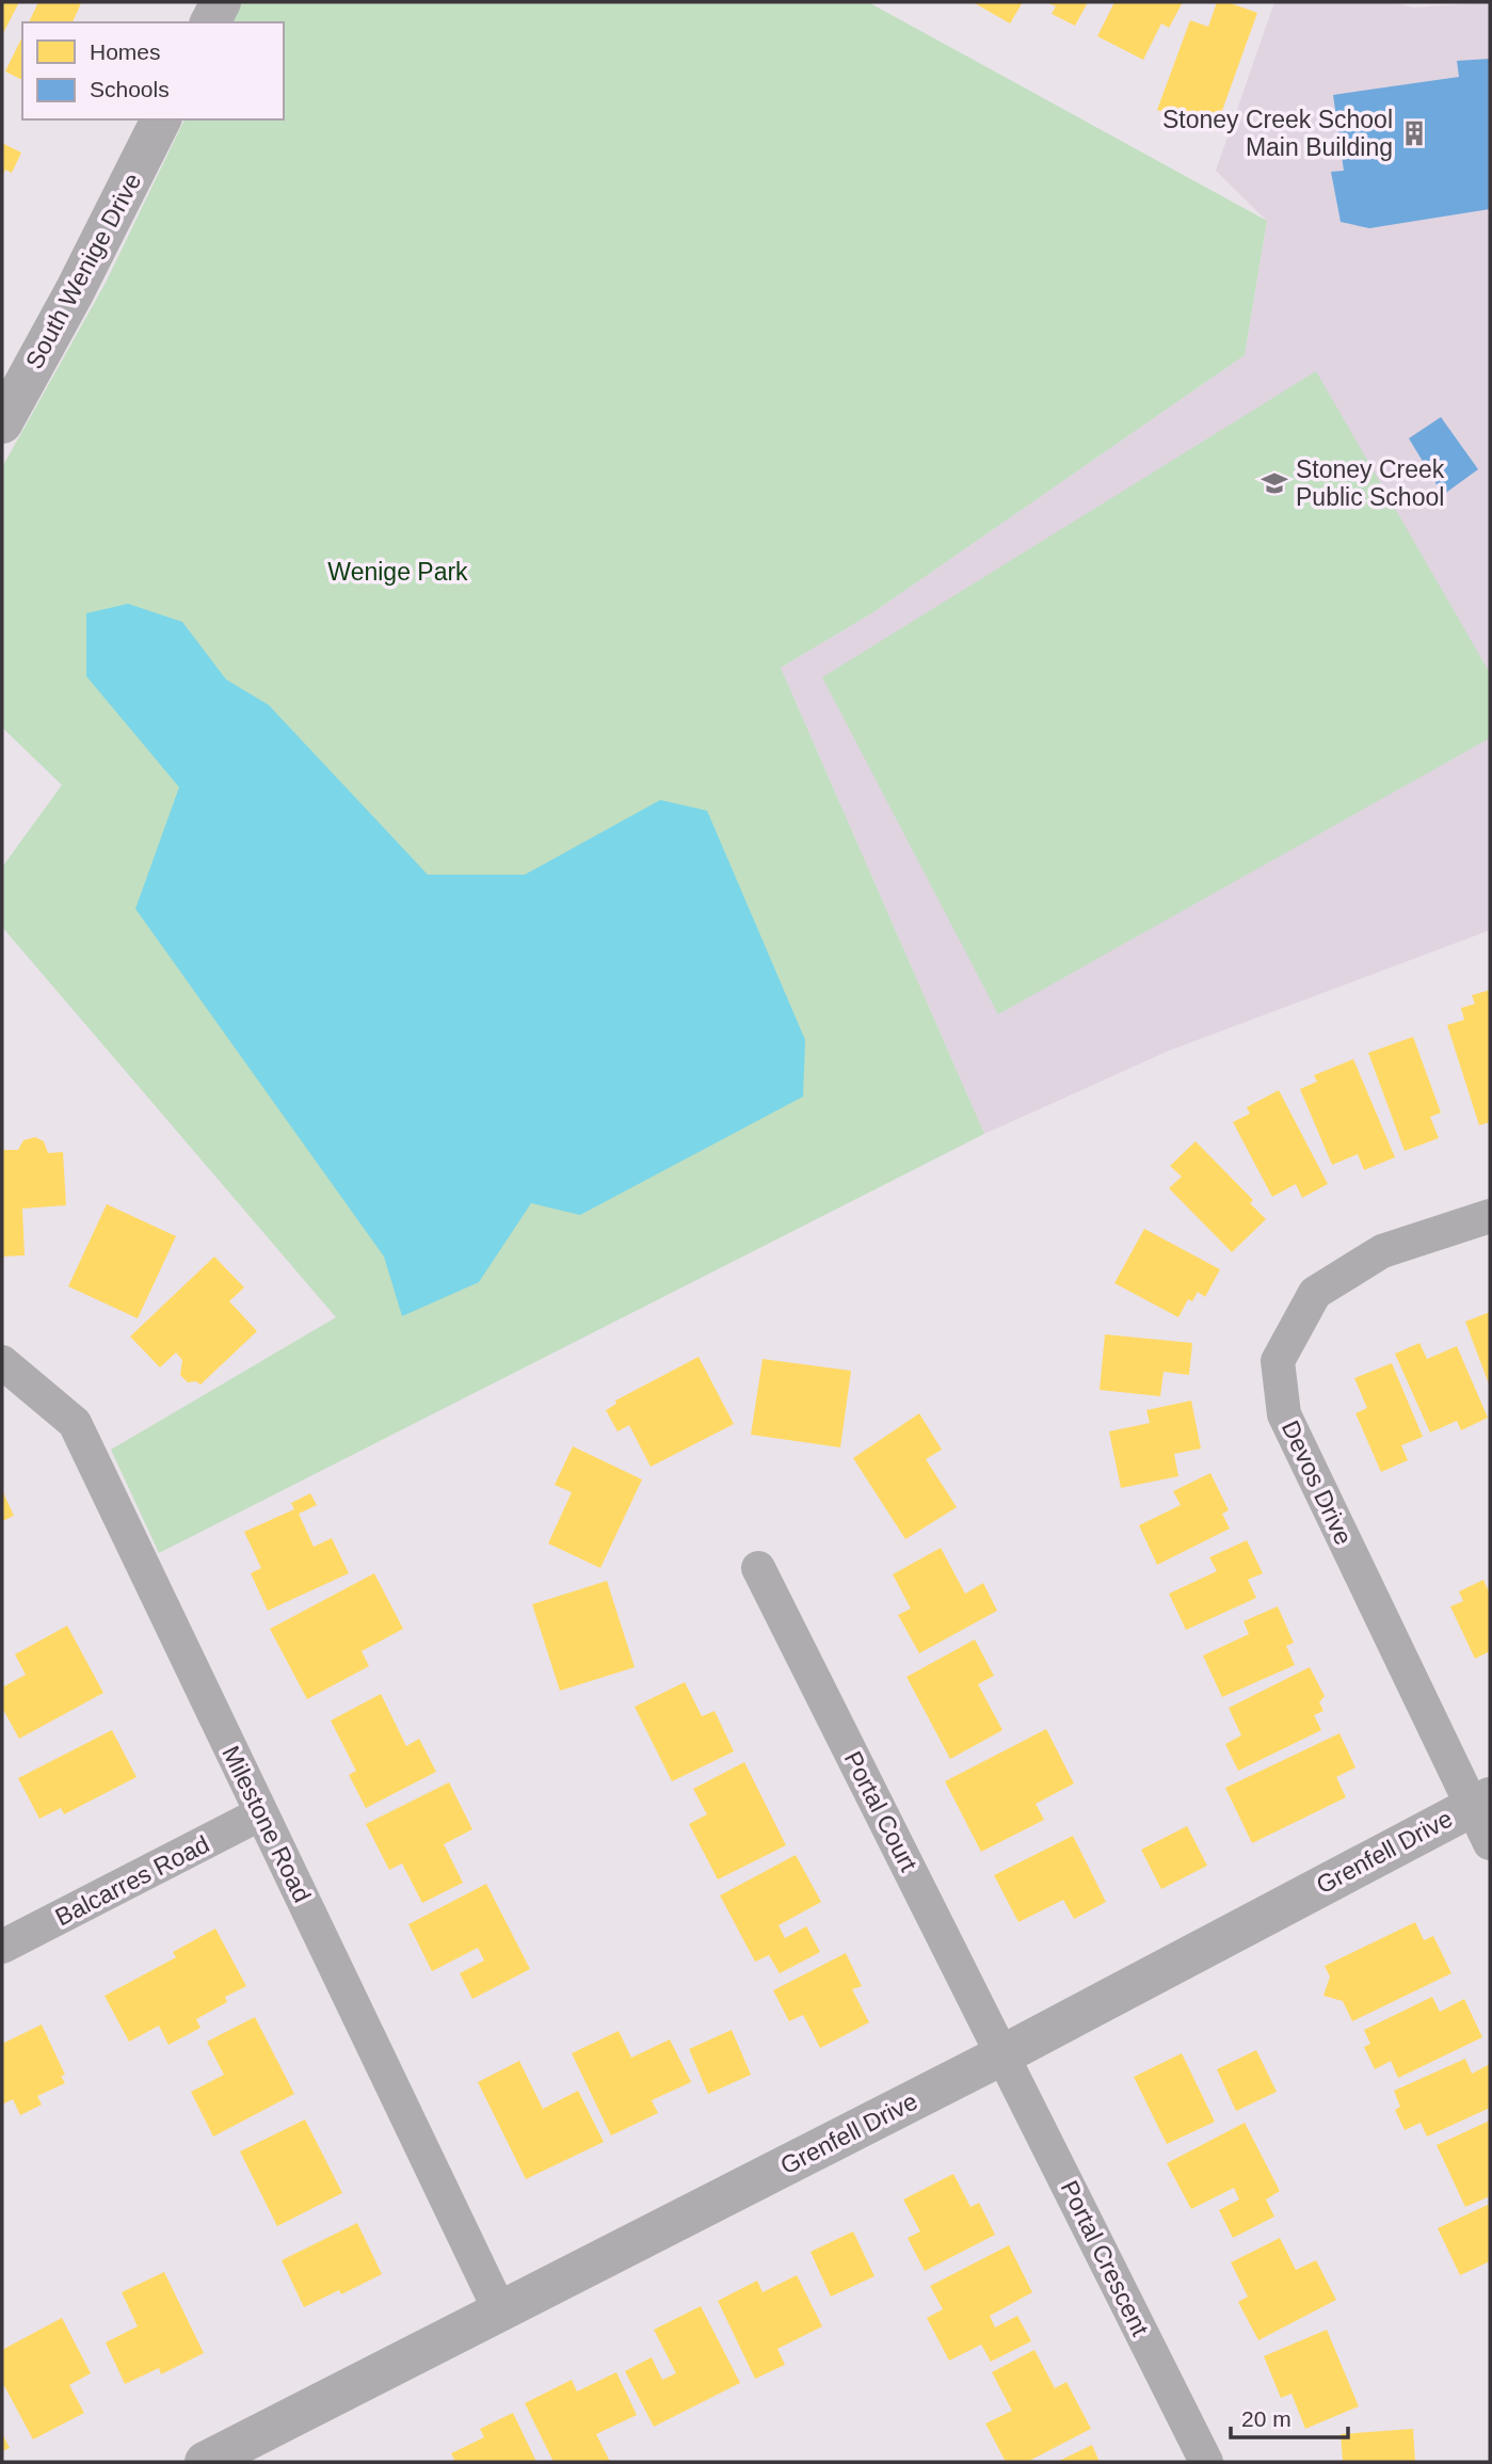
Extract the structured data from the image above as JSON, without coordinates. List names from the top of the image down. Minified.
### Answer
{"streets":{"street":["South Wenige Drive","Devos Drive","Portal Court","Milestone Road","Grenfell Drive","Balcarres Road","Portal Crescent"]},"crossings":[["Devos Drive","Grenfell Drive"],["Portal Court","Grenfell Drive"],["Portal Court","Portal Crescent"],["Milestone Road","Grenfell Drive"],["Milestone Road","Balcarres Road"],["Grenfell Drive","Portal Crescent"]],"parks":["Wenige Park"],"places":{"building":["Stoney Creek School Main Building"],"school or university":["Stoney Creek Public School"]},"legend":["Homes","Schools"],"scale_bar":"20 m"}
